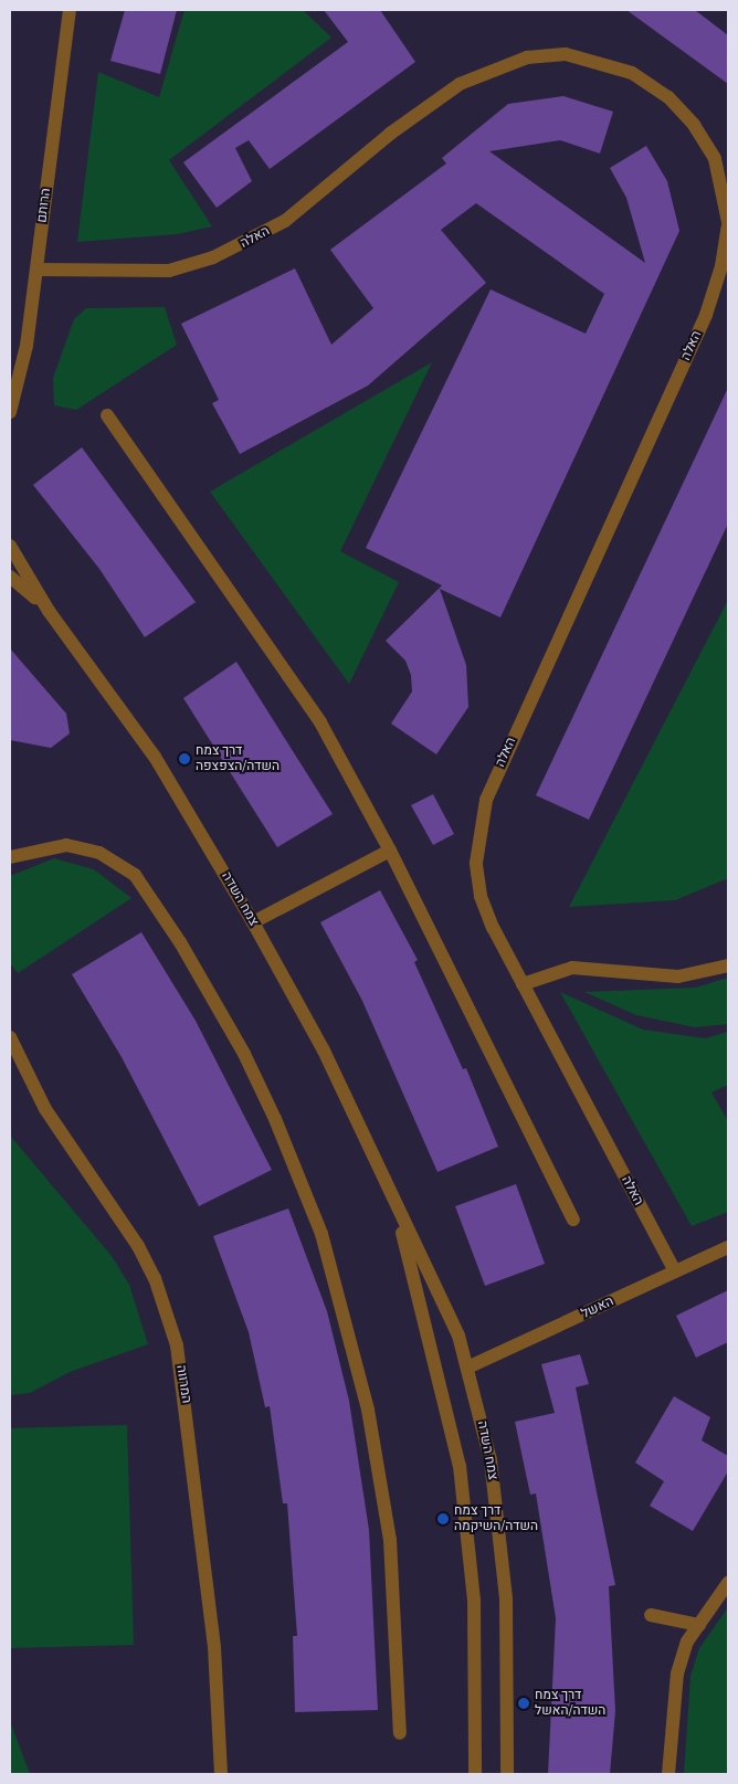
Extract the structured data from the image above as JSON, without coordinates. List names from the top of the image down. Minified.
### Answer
{"streets":{"street":["הרותם","האלה","צמח השדה","האשל","המרווה"]},"crossings":[["הרותם","האלה"],["האלה","האשל"],["צמח השדה","האשל"]],"places":["דרך צמח השדה/הצפצפה","דרך צמח השדה/השיקמה","דרך צמח השדה/האשל"]}
